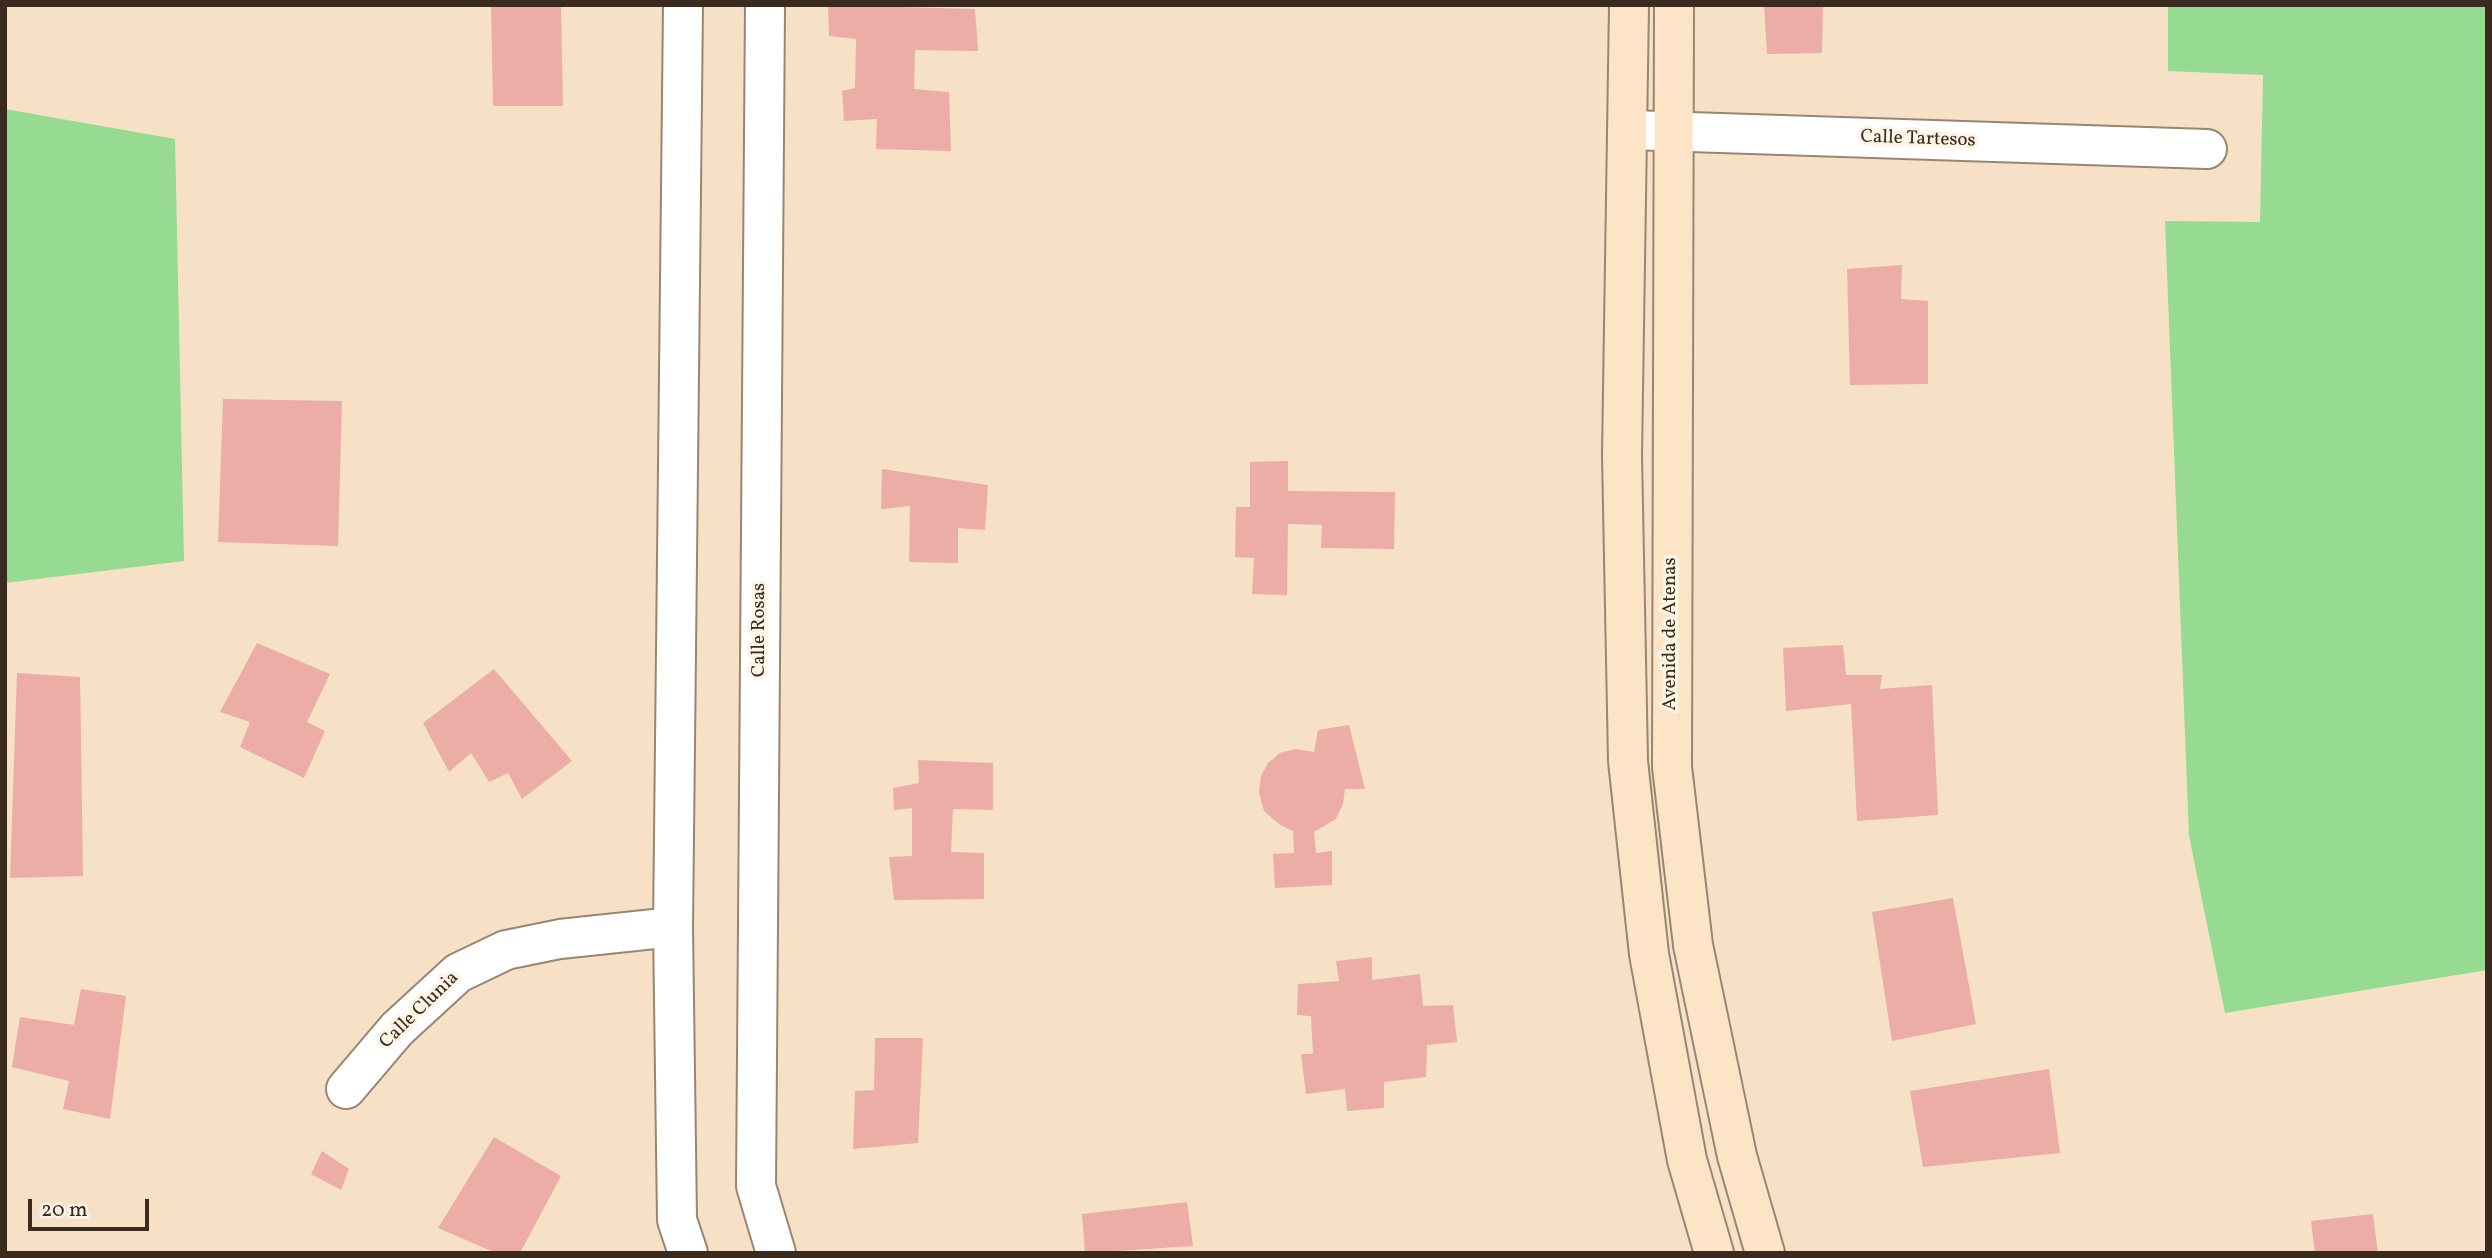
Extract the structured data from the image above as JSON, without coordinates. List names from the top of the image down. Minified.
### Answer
{"streets":{"main road":["Avenida de Atenas"],"street":["Calle Tartesos","Calle Rosas","Calle Clunia"]},"crossings":[["Calle Tartesos","Avenida de Atenas"]],"scale_bar":"20 m"}
